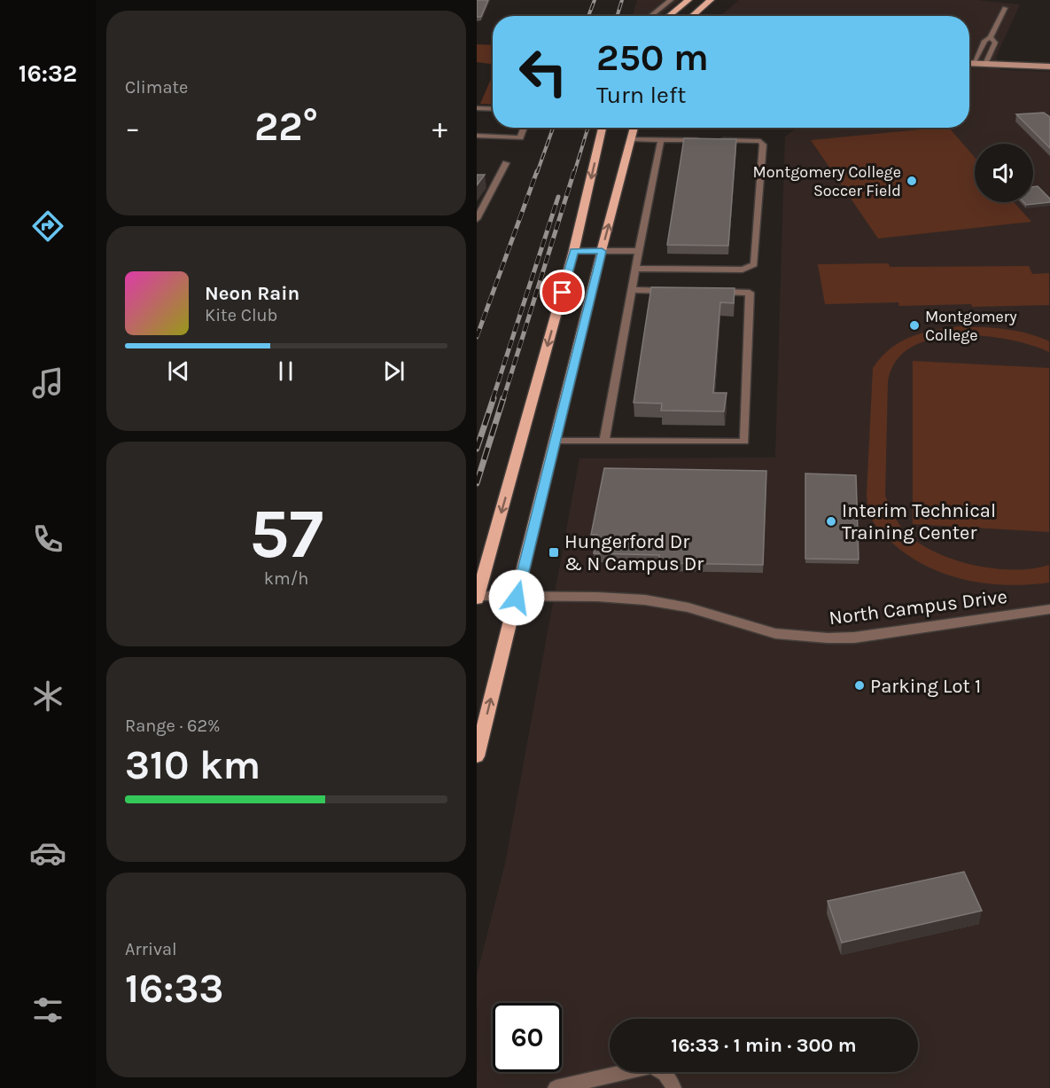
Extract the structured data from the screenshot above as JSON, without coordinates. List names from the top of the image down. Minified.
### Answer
{"streets":{"street":["North Campus Drive"]},"places":{"other":["Montgomery College Soccer Field","Montgomery College","Interim Technical Training Center","Parking Lot 1"],"transit":["Hungerford Dr & N Campus Dr"]},"page":{"tabs":"16:32","tile":["Climate",["57","km/h"],["Range · 62%","310 km"],["Arrival","16:33"]],"turn":["250 m","Turn left"],"heat":["−","22°","+"],"song":["Neon Rain","Kite Club"],"limit":"60","trip":"16:33 · 1 min · 300 m"}}
